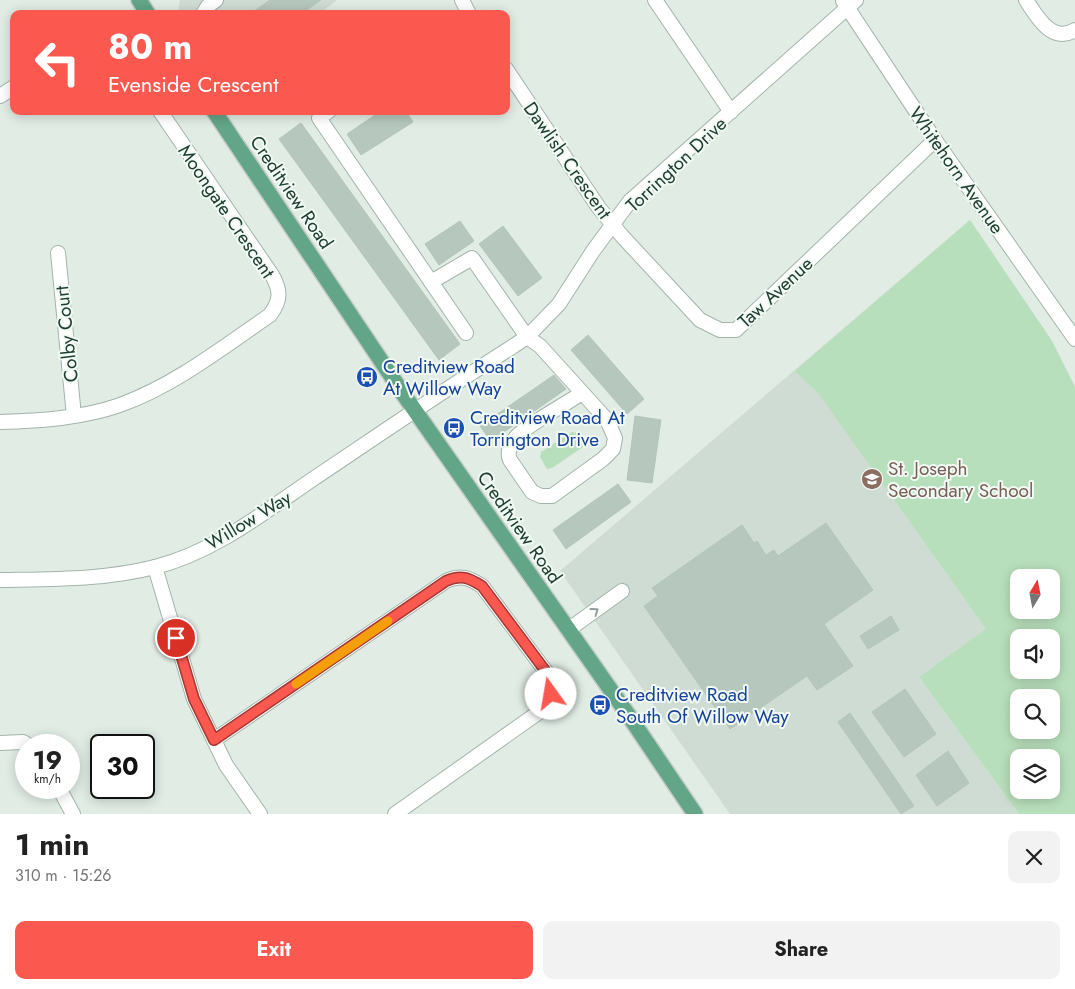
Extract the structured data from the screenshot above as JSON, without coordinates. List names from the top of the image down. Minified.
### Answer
{"streets":{"main road":["Creditview Road"],"street":["Dawlish Crescent","Torrington Drive","Whitehorn Avenue","Moongate Crescent","Taw Avenue","Colby Court","Willow Way"]},"crossings":[["Dawlish Crescent","Torrington Drive"],["Dawlish Crescent","Taw Avenue"],["Torrington Drive","Whitehorn Avenue"],["Torrington Drive","Creditview Road"],["Torrington Drive","Taw Avenue"],["Torrington Drive","Willow Way"],["Whitehorn Avenue","Taw Avenue"],["Creditview Road","Willow Way"],["Moongate Crescent","Colby Court"]],"places":{"bus stop":["Creditview Road At Willow Way","Creditview Road At Torrington Drive","Creditview Road South Of Willow Way"],"school or university":["St. Joseph Secondary School"]},"north":"top","page":{"turn":["80 m","Evenside Crescent"],"speed":"19 km/h","limit":"30","heading":["1 min","310 m · 15:26"],"buttons":["Exit","Share"]}}
